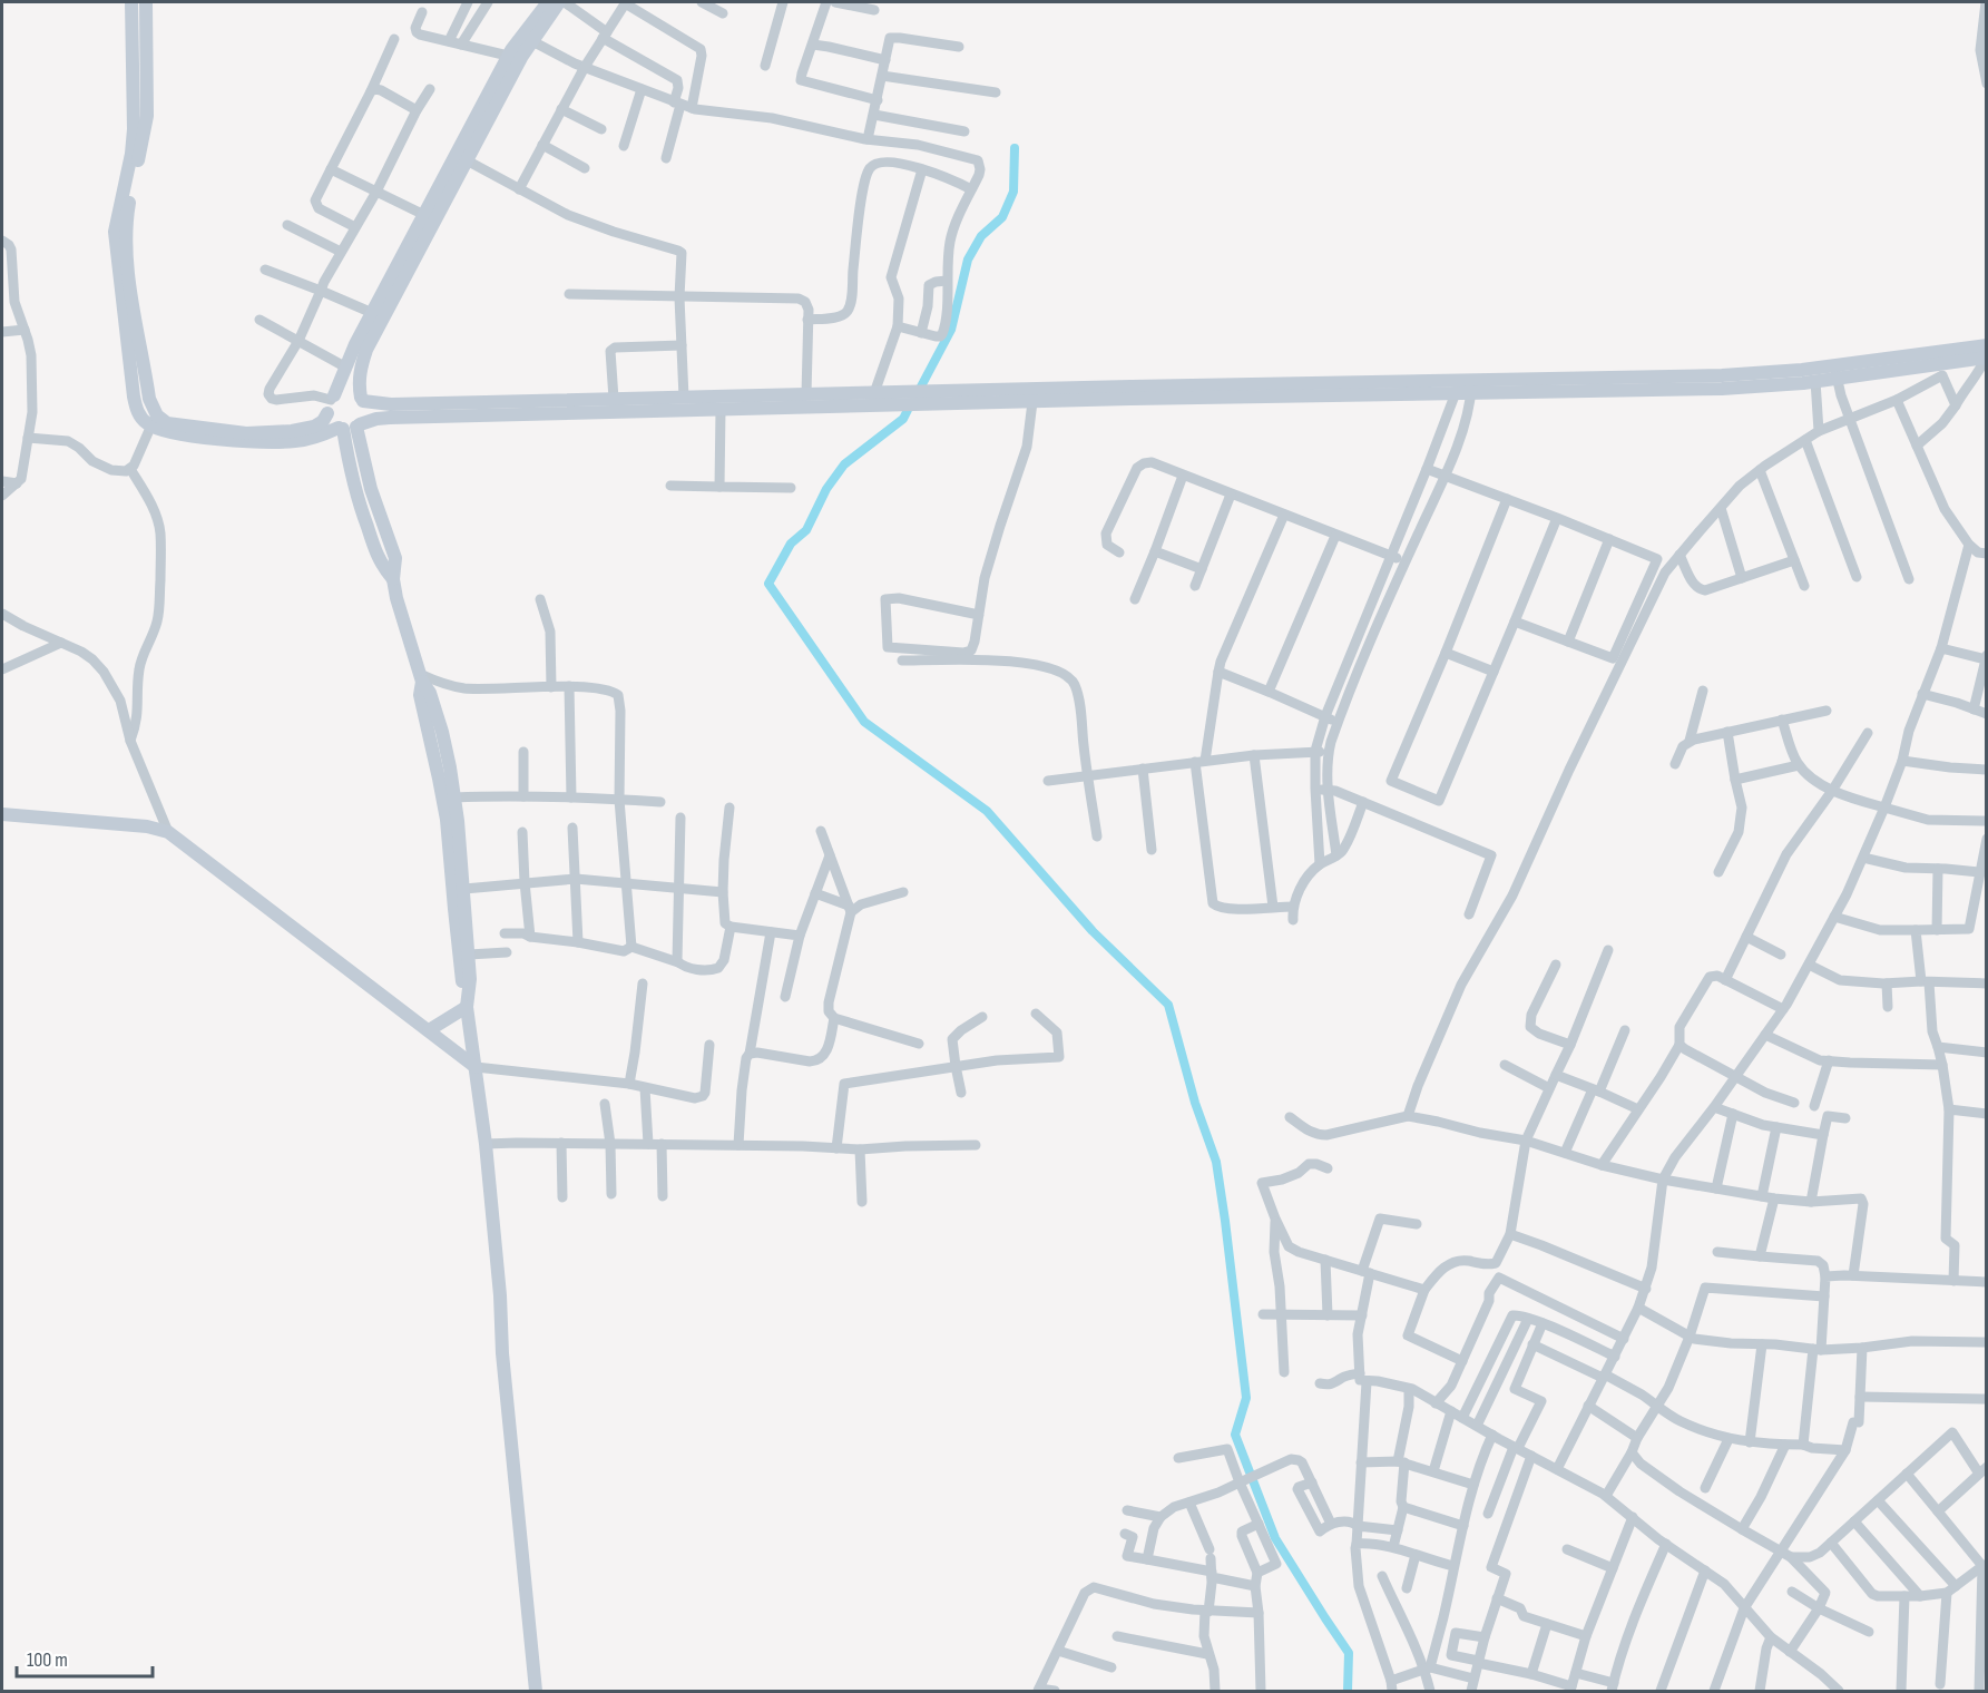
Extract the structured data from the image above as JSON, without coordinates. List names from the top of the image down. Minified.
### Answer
{"scale_bar":"100 m"}
